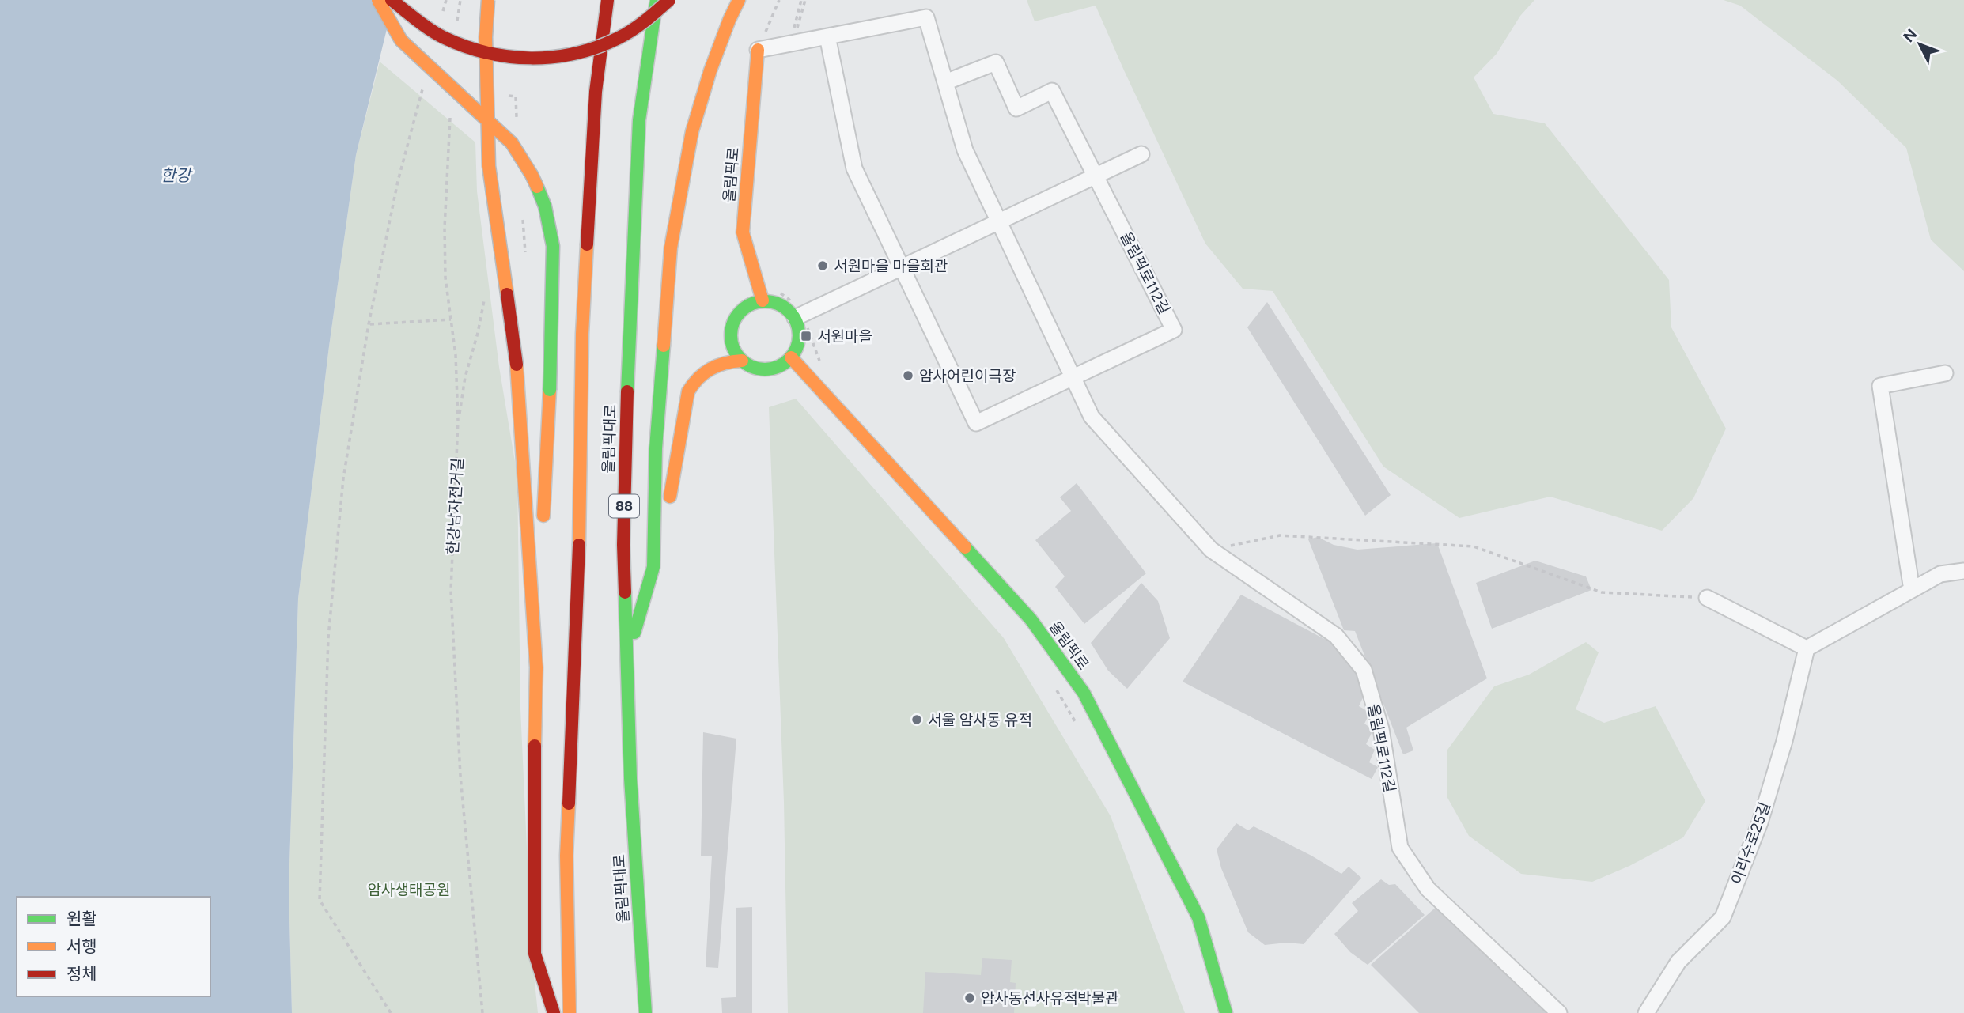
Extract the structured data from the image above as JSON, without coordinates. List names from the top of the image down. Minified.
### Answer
{"streets":{"main road":["올림픽로","올림픽대로","88"],"street":["올림픽로112길","아리수로25길"],"path":["한강남자전거길"]},"crossings":[["올림픽로","올림픽로112길"]],"water":["한강"],"parks":["암사생태공원"],"places":{"other":["서원마을 마을회관","암사어린이극장","서울 암사동 유적","암사동선사유적박물관"],"transit":["서원마을"]},"legend":["원활","서행","정체"],"north":"top left"}
